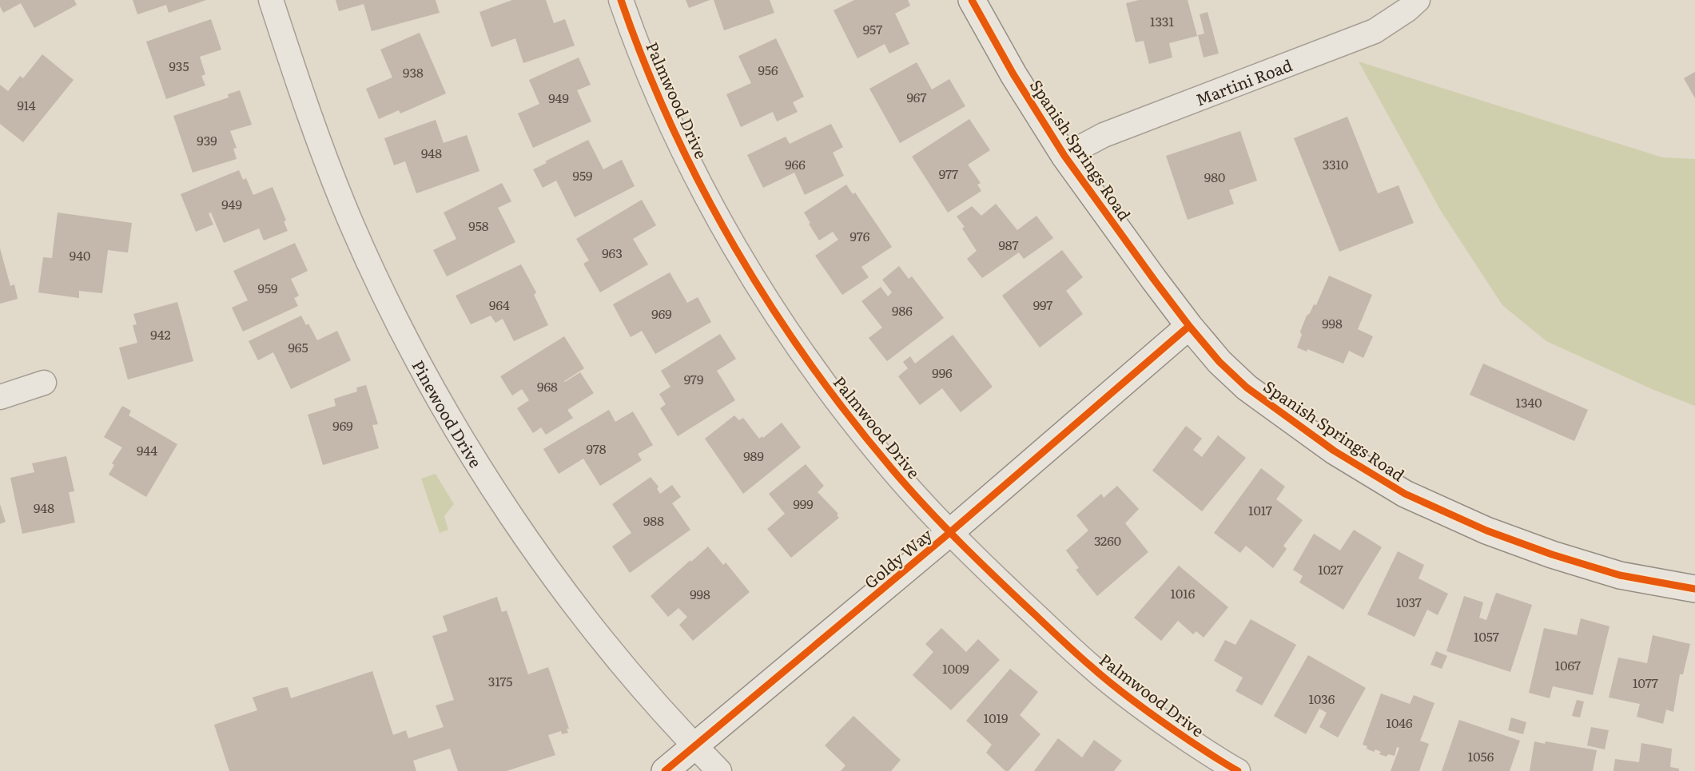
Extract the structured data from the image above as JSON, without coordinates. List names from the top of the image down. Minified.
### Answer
{"streets":{"street":["Martini Road","Palmwood Drive","Spanish Springs Road","Pinewood Drive","Goldy Way"]},"crossings":[["Martini Road","Spanish Springs Road"],["Palmwood Drive","Goldy Way"],["Spanish Springs Road","Goldy Way"],["Pinewood Drive","Goldy Way"]],"house_numbers":["1331","957","935","956","938","967","949","914","939","948","966","3310","977","959","980","949","958","976","987","963","940","959","964","997","986","969","998","942","965","996","979","968","1340","969","978","944","989","999","948","1017","988","3260","1027","1016","998","1037","1057","1067","1009","3175","1077","1036","1019","1046","1056"]}
